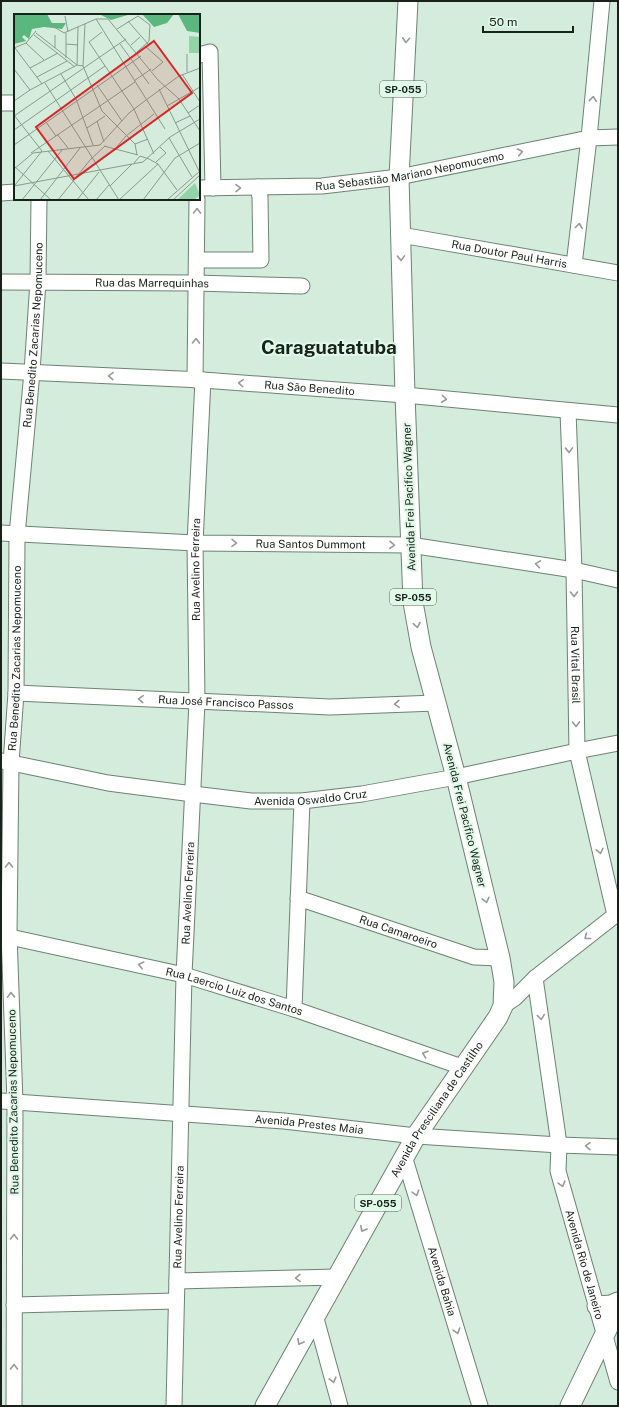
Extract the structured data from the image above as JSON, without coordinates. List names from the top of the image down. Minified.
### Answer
{"streets":{"main road":["SP-055","Avenida Frei Pacifico Wagner","Avenida Presciliana de Castilho"],"street":["Rua Sebastião Mariano Nepomucemo","Rua Doutor Paul Harris","Rua das Marrequinhas","Rua Benedito Zacarias Nepomuceno","Rua São Benedito","Rua Santos Dummont","Rua Avelino Ferreira","Rua Vital Brasil","Rua José Francisco Passos","Avenida Oswaldo Cruz","Rua Camaroeiro","Rua Laercio Luiz dos Santos","Avenida Prestes Maia","Avenida Rio de Janeiro","Avenida Bahia"]},"crossings":[["Rua Sebastião Mariano Nepomucemo","Avenida Frei Pacifico Wagner"],["Rua Doutor Paul Harris","Avenida Frei Pacifico Wagner"],["Rua das Marrequinhas","Rua Benedito Zacarias Nepomuceno"],["Rua das Marrequinhas","Rua Avelino Ferreira"],["Rua Benedito Zacarias Nepomuceno","Rua São Benedito"],["Rua Benedito Zacarias Nepomuceno","Rua Santos Dummont"],["Rua Benedito Zacarias Nepomuceno","Rua José Francisco Passos"],["Rua Benedito Zacarias Nepomuceno","Avenida Oswaldo Cruz"],["Rua Benedito Zacarias Nepomuceno","Rua Laercio Luiz dos Santos"],["Rua Benedito Zacarias Nepomuceno","Avenida Prestes Maia"],["Rua São Benedito","Avenida Frei Pacifico Wagner"],["Rua São Benedito","Rua Avelino Ferreira"],["Rua São Benedito","Rua Vital Brasil"],["Avenida Frei Pacifico Wagner","Rua Santos Dummont"],["Avenida Frei Pacifico Wagner","Rua José Francisco Passos"],["Avenida Frei Pacifico Wagner","Avenida Oswaldo Cruz"],["Avenida Frei Pacifico Wagner","Rua Camaroeiro"],["Avenida Frei Pacifico Wagner","Avenida Presciliana de Castilho"],["Rua Santos Dummont","Rua Avelino Ferreira"],["Rua Santos Dummont","Rua Vital Brasil"],["Rua Avelino Ferreira","Rua José Francisco Passos"],["Rua Avelino Ferreira","Avenida Oswaldo Cruz"],["Rua Avelino Ferreira","Rua Laercio Luiz dos Santos"],["Rua Avelino Ferreira","Avenida Prestes Maia"],["Rua Vital Brasil","Avenida Oswaldo Cruz"],["Rua Vital Brasil","Avenida Presciliana de Castilho"],["Rua Laercio Luiz dos Santos","Avenida Presciliana de Castilho"],["Avenida Presciliana de Castilho","Avenida Prestes Maia"],["Avenida Presciliana de Castilho","Avenida Rio de Janeiro"],["Avenida Presciliana de Castilho","Avenida Bahia"],["Avenida Prestes Maia","Avenida Rio de Janeiro"]],"one_way":["Rua Sebastião Mariano Nepomucemo","Rua Benedito Zacarias Nepomuceno","Avenida Frei Pacifico Wagner","Rua Vital Brasil","Rua José Francisco Passos","Rua Laercio Luiz dos Santos","Avenida Presciliana de Castilho","Avenida Rio de Janeiro"],"districts":["Caraguatatuba"],"scale_bar":"50 m"}
